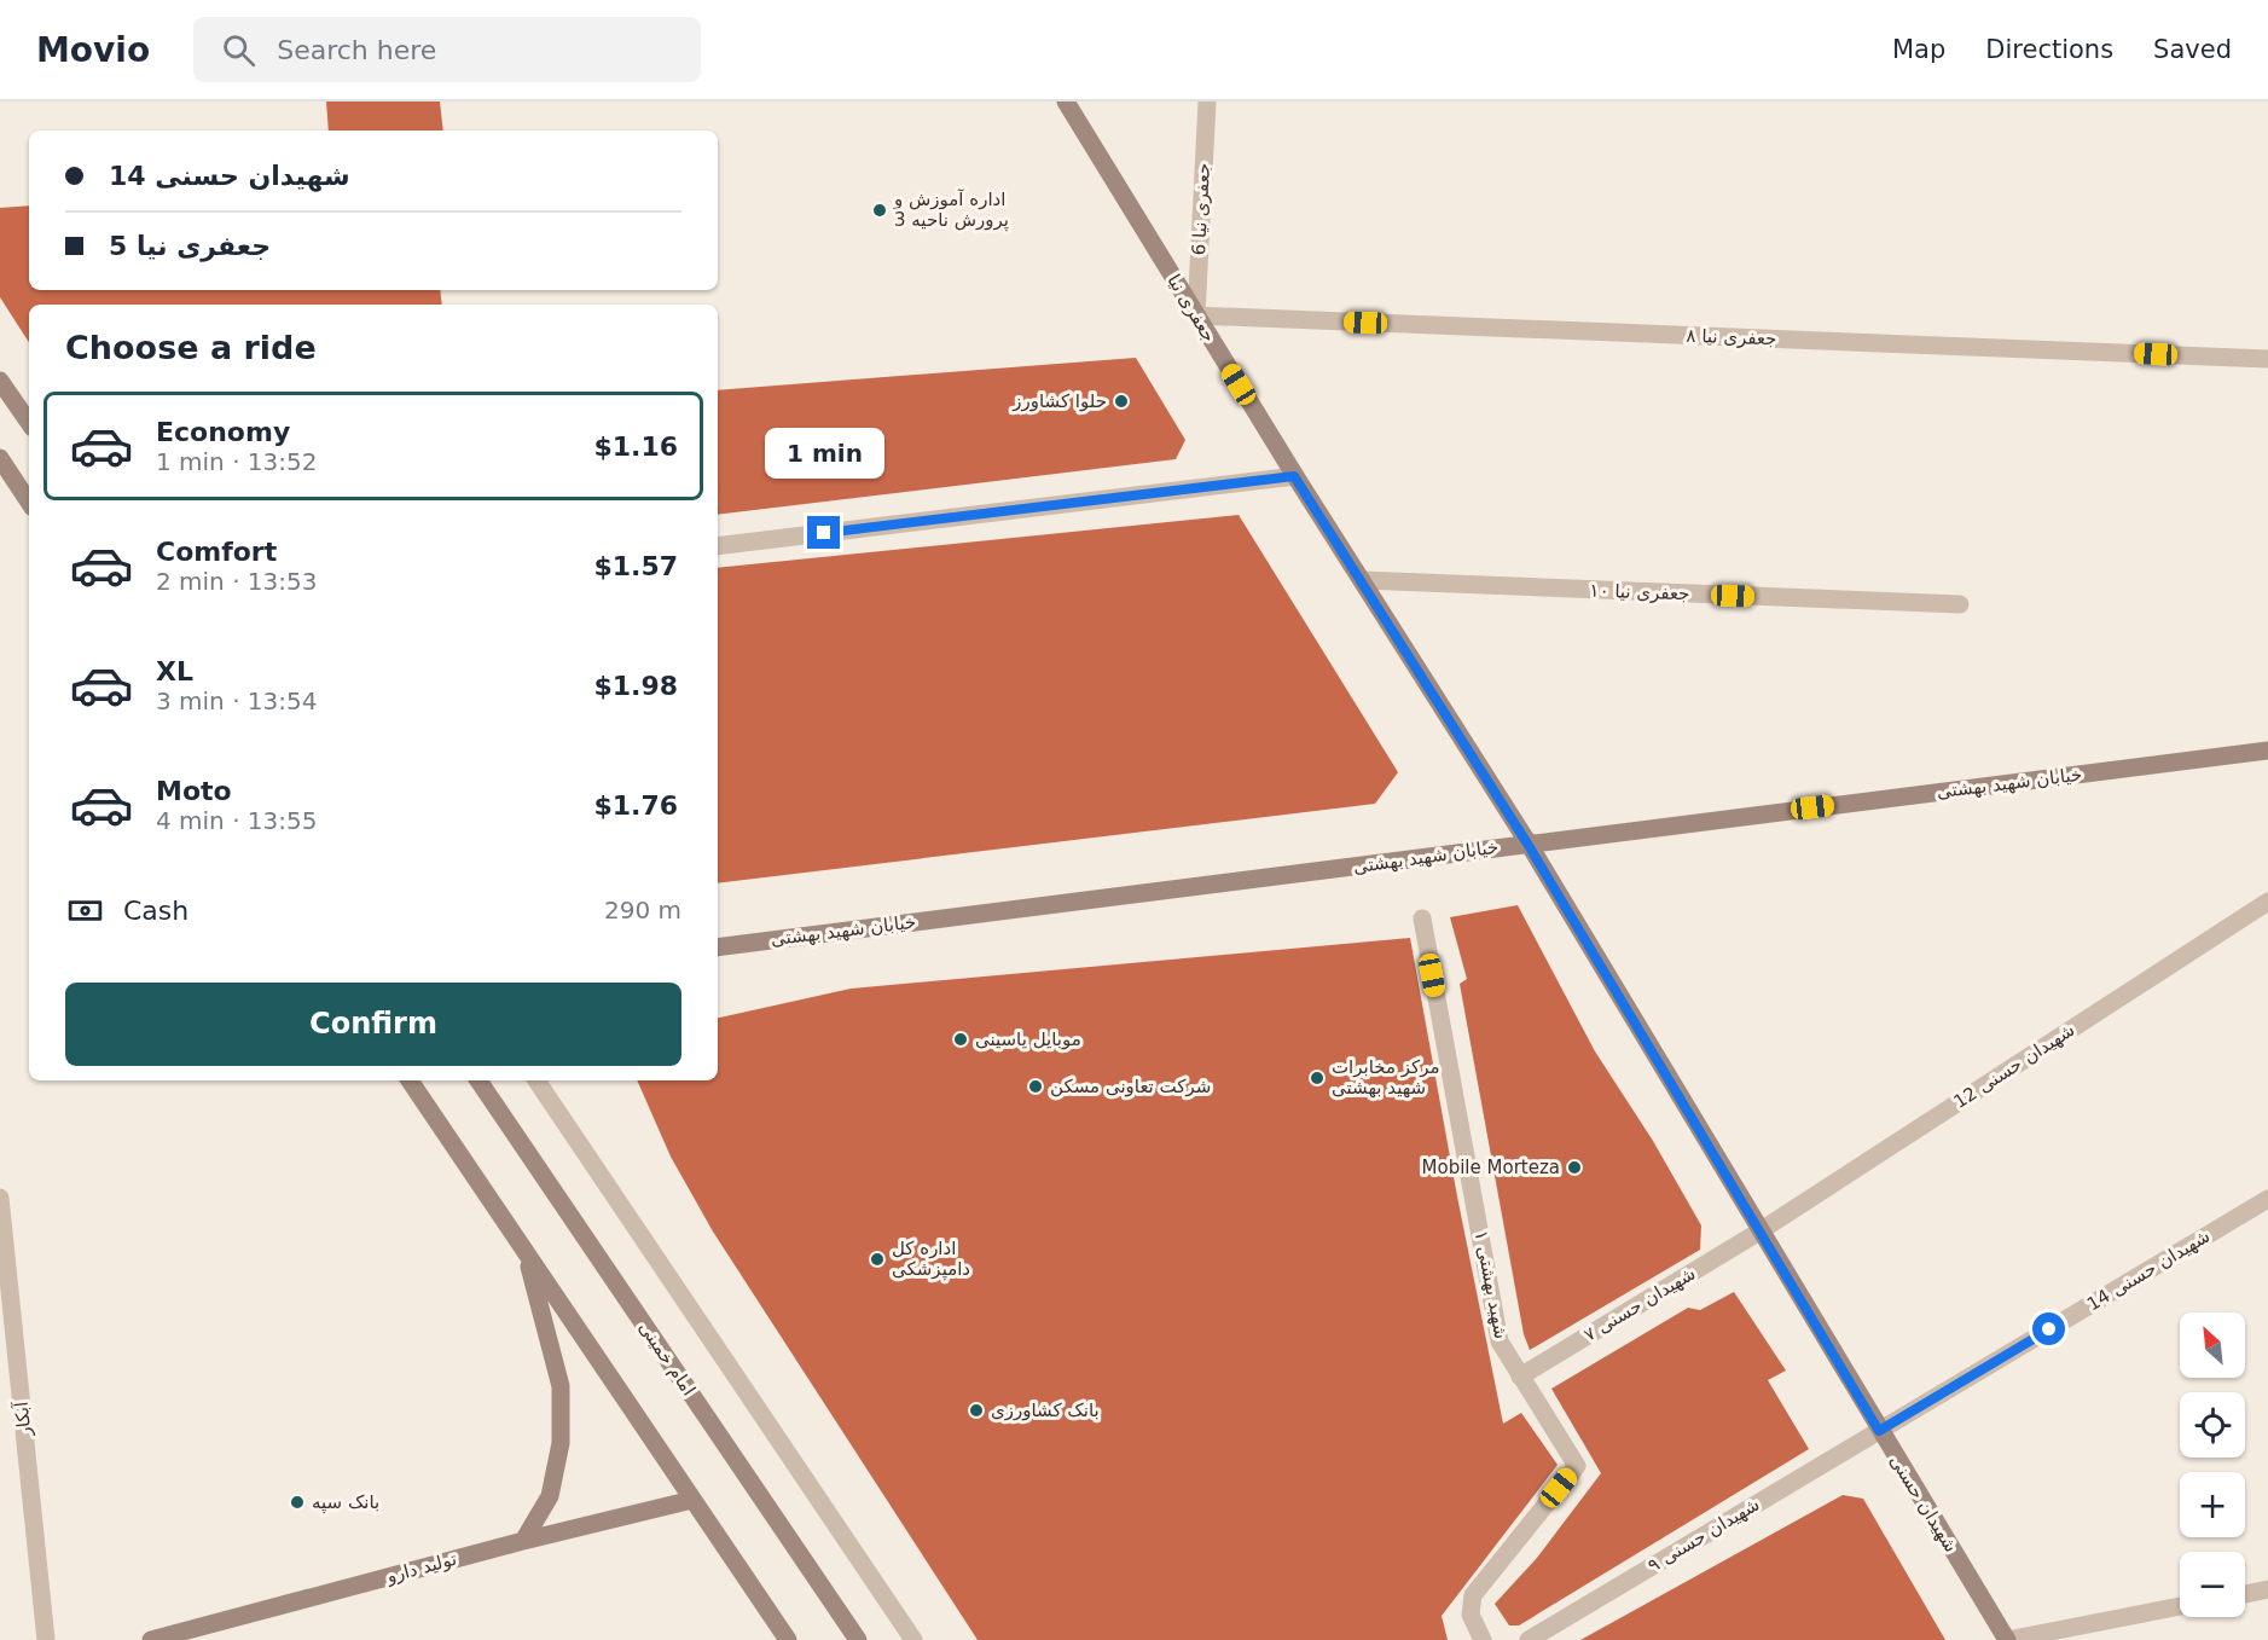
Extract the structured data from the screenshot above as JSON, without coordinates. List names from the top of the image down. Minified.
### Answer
{"streets":{"street":["جعفری نیا 6","جعفری نیا","جعفری نیا ۸","جعفری نیا ۱۰","خیابان شهید بهشتی","شهیدان حسنی 12","شهیدان حسنی 14","شهید بهشتی ۱","شهیدان حسنی ۷","امام خمینی","آبکار","شهیدان حسنی","شهیدان حسنی ۹","تولید دارو"]},"crossings":[["جعفری نیا 6","جعفری نیا"],["جعفری نیا 6","جعفری نیا ۸"],["جعفری نیا","جعفری نیا ۸"],["جعفری نیا","جعفری نیا ۱۰"],["جعفری نیا","خیابان شهید بهشتی"],["جعفری نیا","شهیدان حسنی"],["خیابان شهید بهشتی","شهیدان حسنی"],["شهیدان حسنی 12","شهیدان حسنی ۷"],["شهیدان حسنی 12","شهیدان حسنی"],["شهیدان حسنی 14","شهیدان حسنی"],["شهیدان حسنی 14","شهیدان حسنی ۹"],["شهید بهشتی ۱","شهیدان حسنی ۷"],["شهیدان حسنی ۷","شهیدان حسنی"],["شهیدان حسنی","شهیدان حسنی ۹"]],"places":["اداره آموزش و پرورش ناحیه 3","حلوا کشاورز","موبایل یاسینی","مرکز مخابرات شهید بهشتی","شرکت تعاونی مسکن","Mobile Morteza","اداره کل دامپزشکی","بانک کشاورزی","بانک سپه"],"north":"top left","page":{"header":"Movio","search":"Search here","nav":["Map","Directions","Saved"],"banner":["شهیدان حسنی 14","جعفری نیا 5"],"heading":"Choose a ride","list":[{"name":"Economy","note":"1 min · 13:52","value":"$1.16"},{"name":"Comfort","note":"2 min · 13:53","value":"$1.57"},{"name":"XL","note":"3 min · 13:54","value":"$1.98"},{"name":"Moto","note":"4 min · 13:55","value":"$1.76"}],"bubble":"1 min","pay":["Cash","290 m"],"buttons":"Confirm","map_buttons":["+","−"]}}
